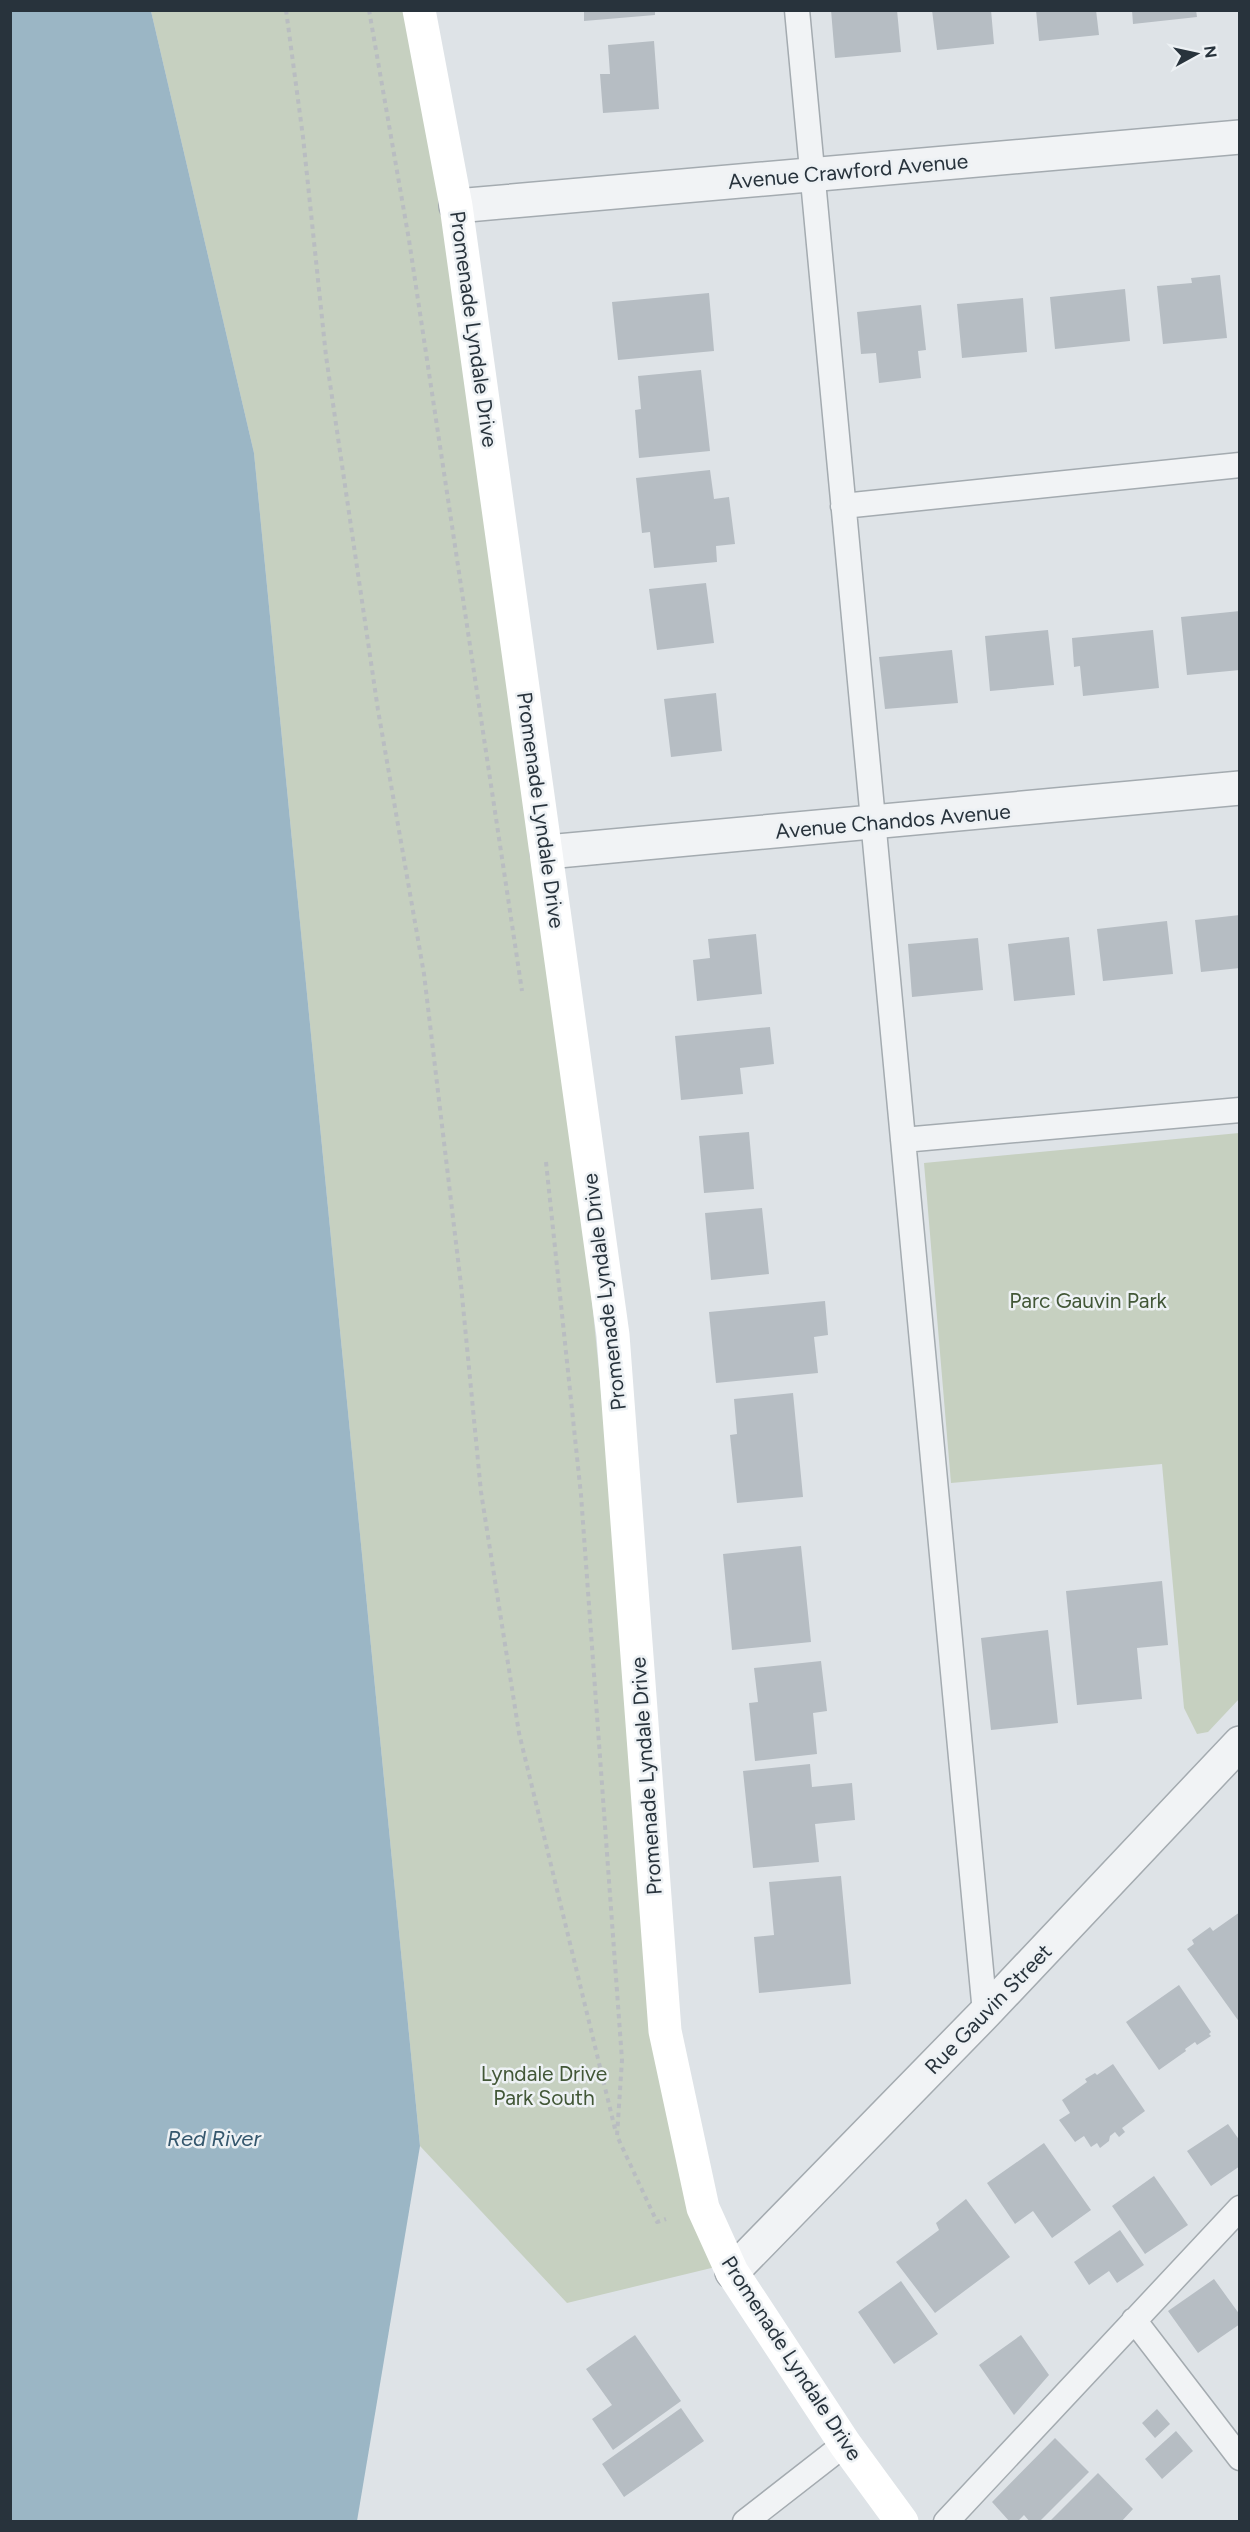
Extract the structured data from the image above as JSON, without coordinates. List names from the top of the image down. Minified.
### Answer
{"streets":{"street":["Avenue Crawford Avenue","Promenade Lyndale Drive","Avenue Chandos Avenue","Rue Gauvin Street"]},"crossings":[["Avenue Crawford Avenue","Promenade Lyndale Drive"],["Promenade Lyndale Drive","Avenue Chandos Avenue"],["Promenade Lyndale Drive","Rue Gauvin Street"]],"water":["Red River"],"parks":["Parc Gauvin Park","Lyndale Drive Park South"],"north":"right"}
